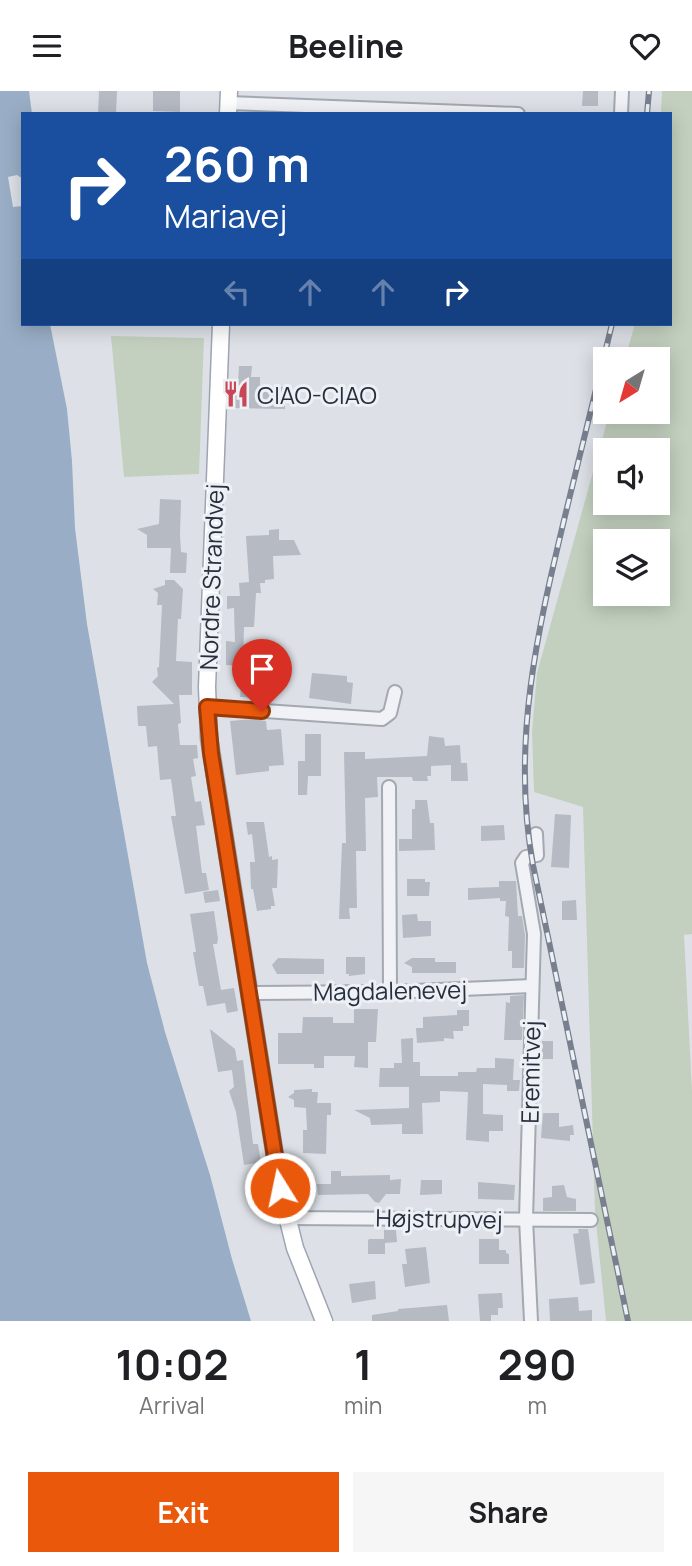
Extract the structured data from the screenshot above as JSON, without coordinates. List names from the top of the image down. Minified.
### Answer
{"streets":{"main road":["Nordre Strandvej"],"street":["Magdalenevej","Eremitvej","Højstrupvej"]},"crossings":[["Nordre Strandvej","Magdalenevej"],["Nordre Strandvej","Højstrupvej"],["Magdalenevej","Eremitvej"],["Eremitvej","Højstrupvej"]],"places":{"restaurant":["CIAO-CIAO"]},"north":"bottom left","page":{"header":"Beeline","turn":["260 m","Mariavej"],"eta":["10:02","Arrival","1","min","290","m"],"buttons":["Exit","Share"]}}
